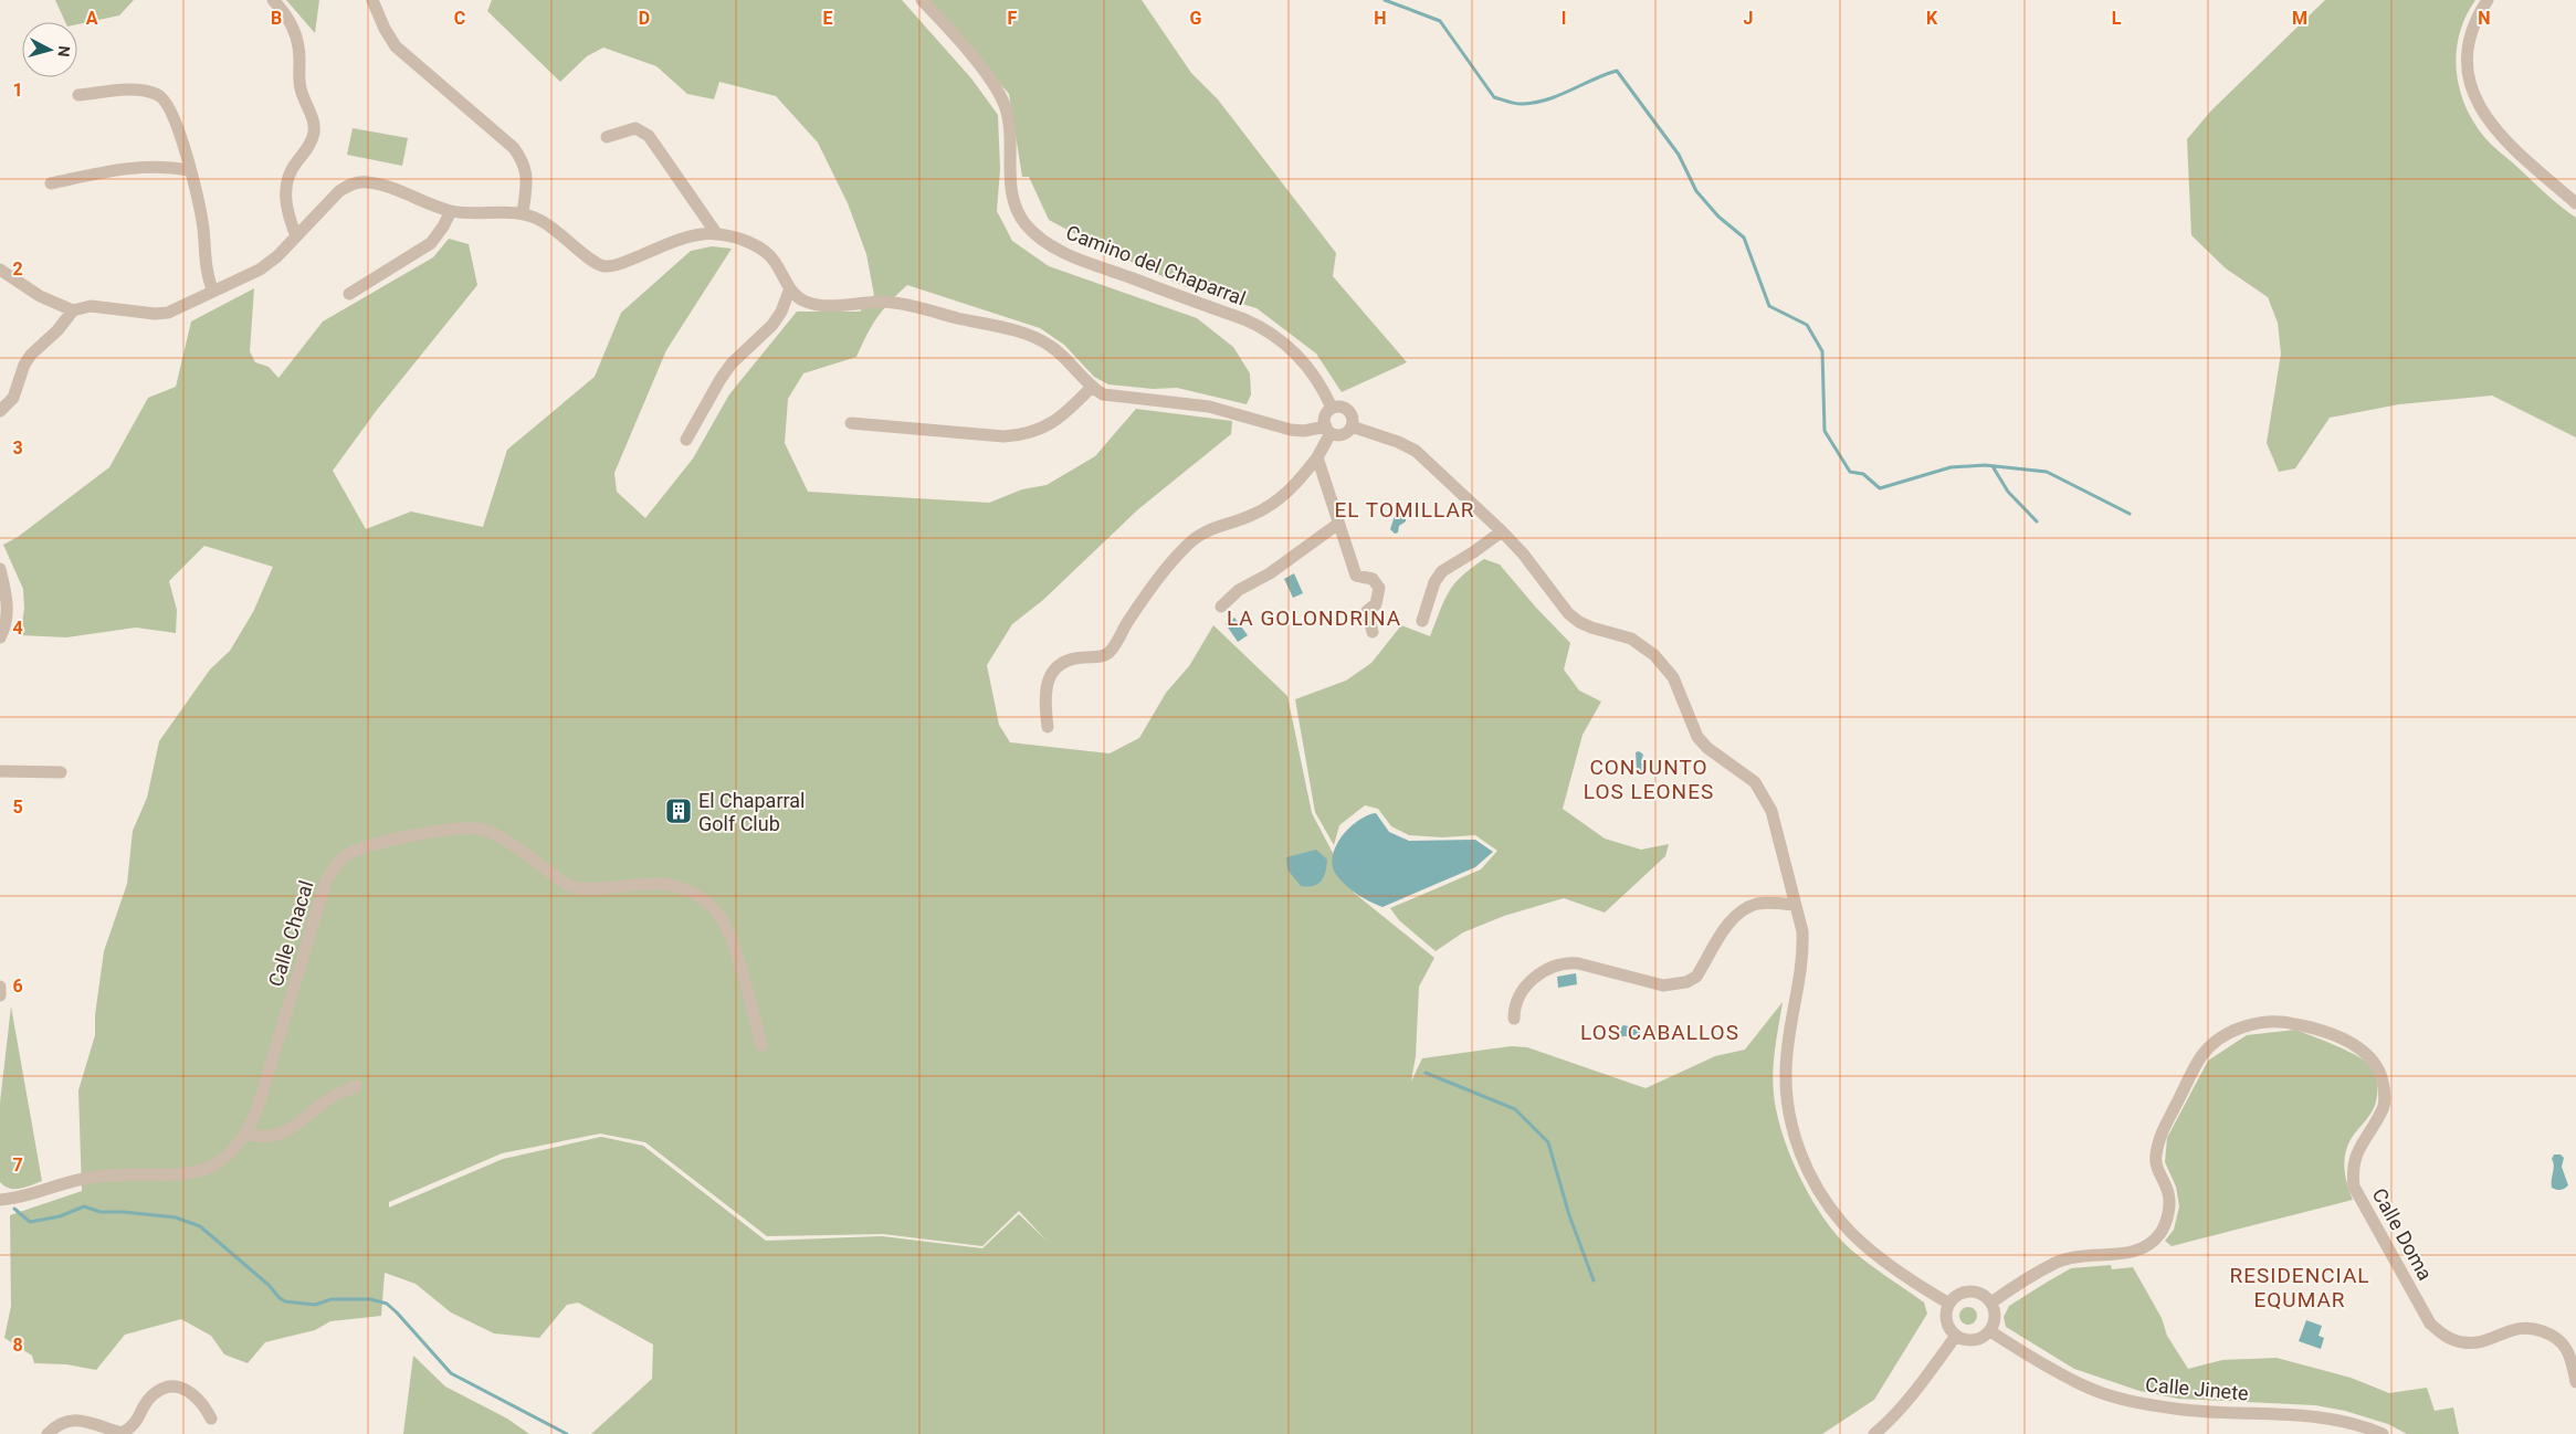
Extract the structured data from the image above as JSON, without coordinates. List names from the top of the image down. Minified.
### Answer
{"streets":{"street":["Camino del Chaparral","Calle Chacal","Calle Doma","Calle Jinete"]},"crossings":[["Calle Doma","Calle Jinete"]],"districts":["EL TOMILLAR","LA GOLONDRINA","CONJUNTO LOS LEONES","LOS CABALLOS","RESIDENCIAL EQUMAR"],"places":{"building":["El Chaparral Golf Club"]},"north":"right","grid":{"columns":["A","B","C","D","E","F","G","H","I","J","K","L","M","N"],"rows":["1","2","3","4","5","6","7","8"]}}
